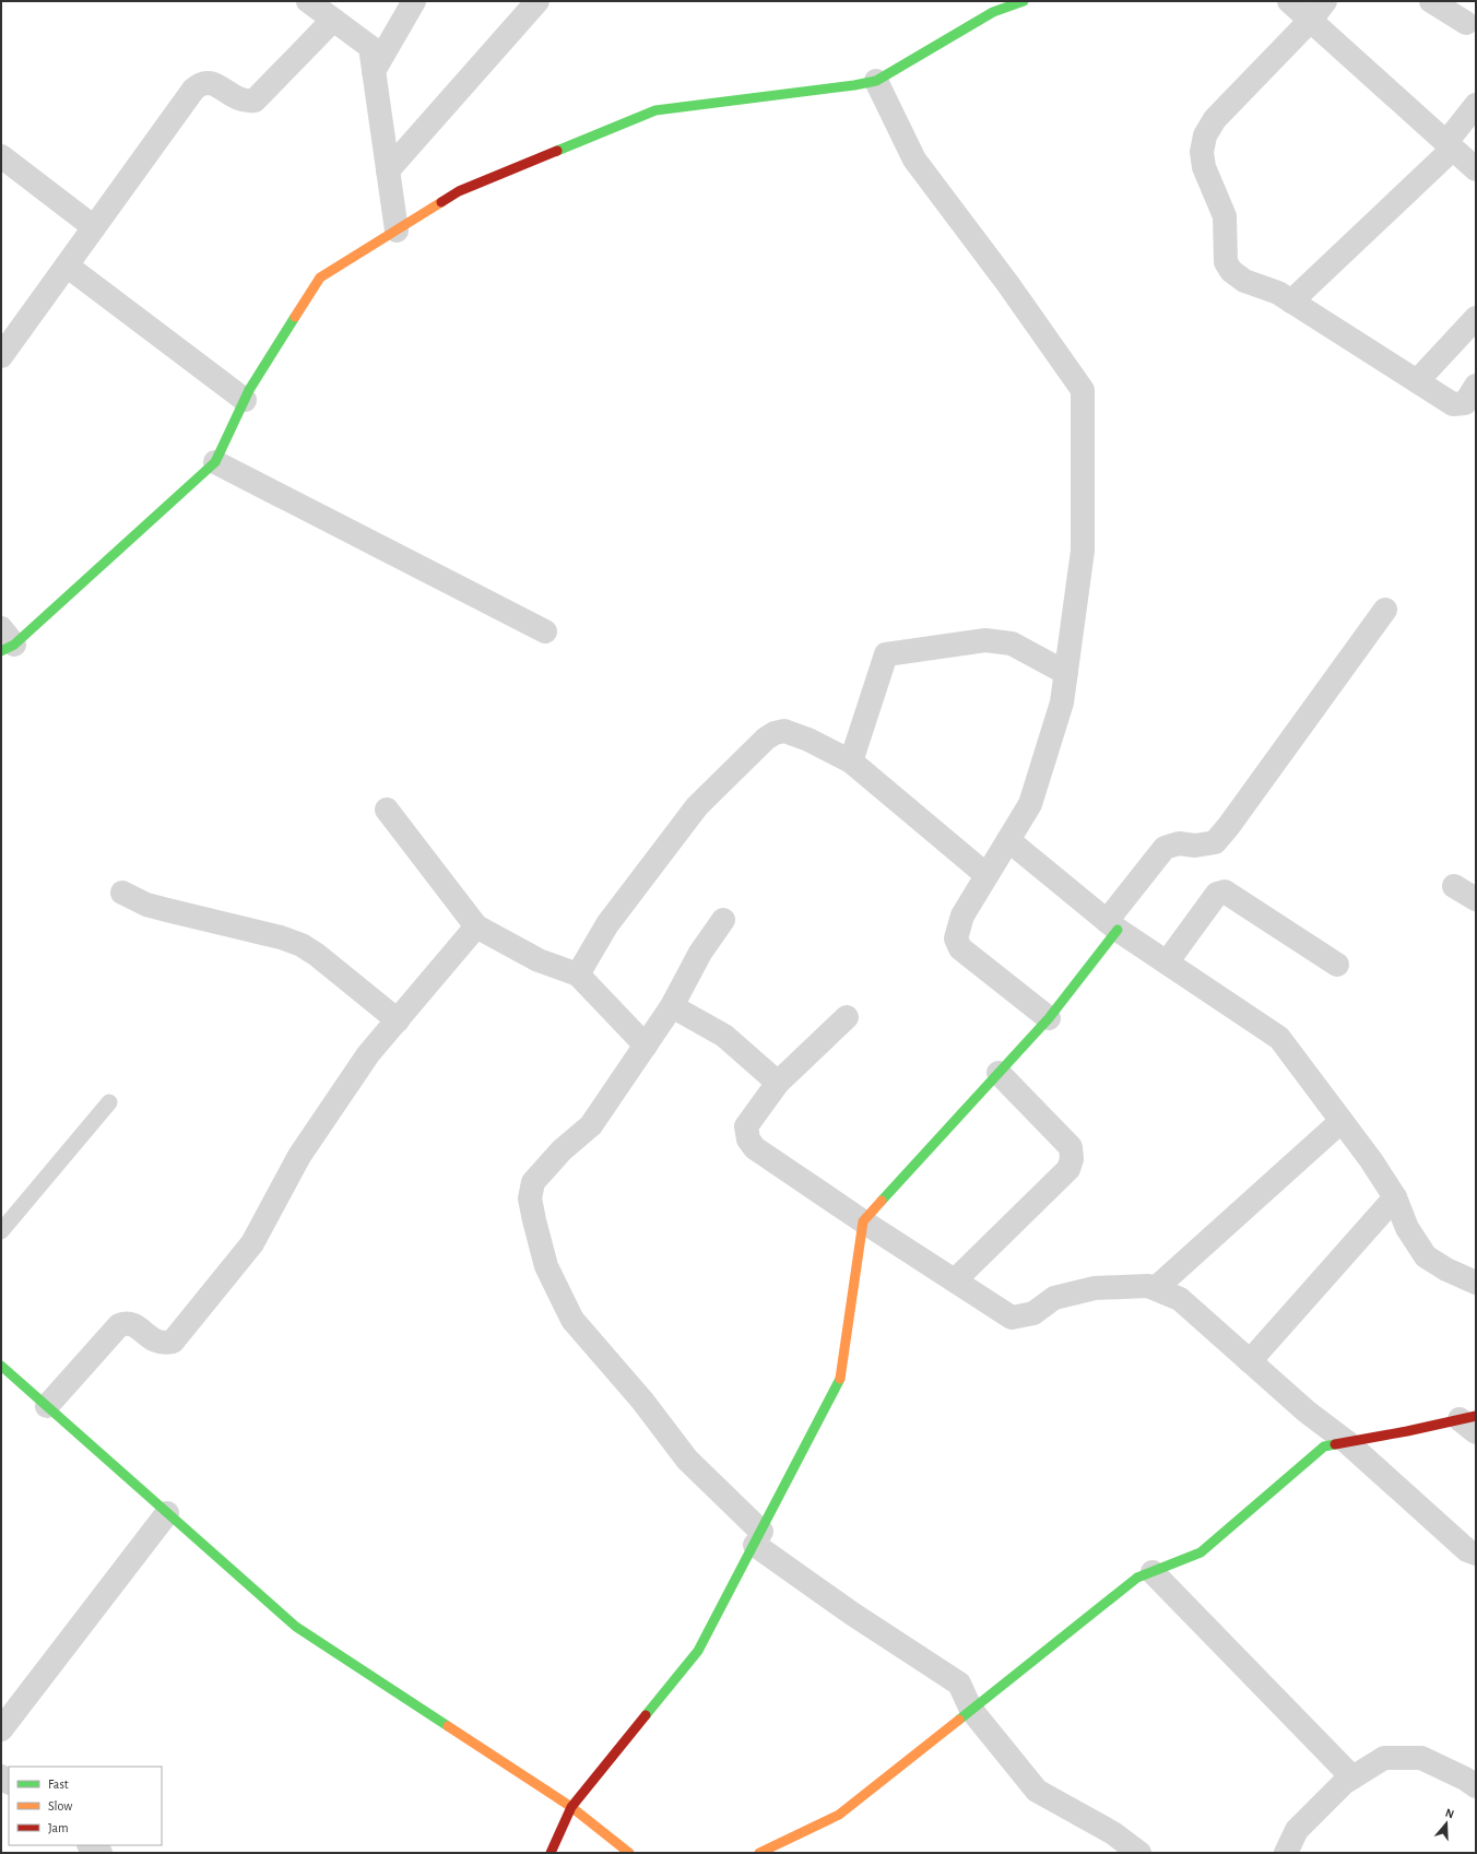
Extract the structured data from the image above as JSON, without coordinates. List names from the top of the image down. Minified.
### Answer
{"legend":["Fast","Slow","Jam"],"north":"top"}
